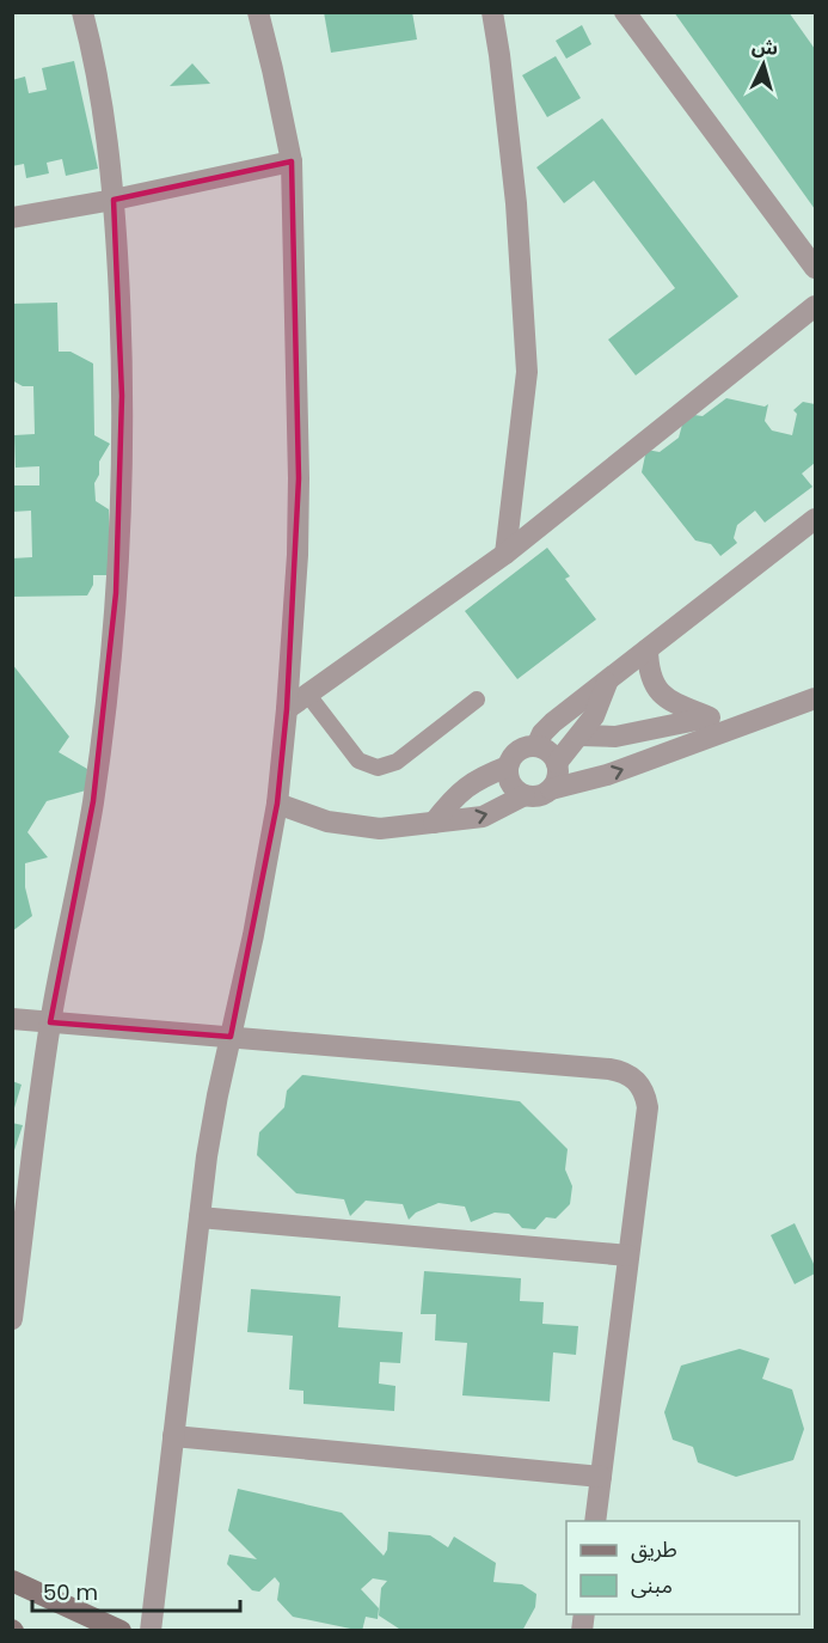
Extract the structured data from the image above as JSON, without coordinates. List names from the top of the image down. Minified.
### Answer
{"legend":["طريق","مبنى"],"scale_bar":"50 m","north":"top"}
